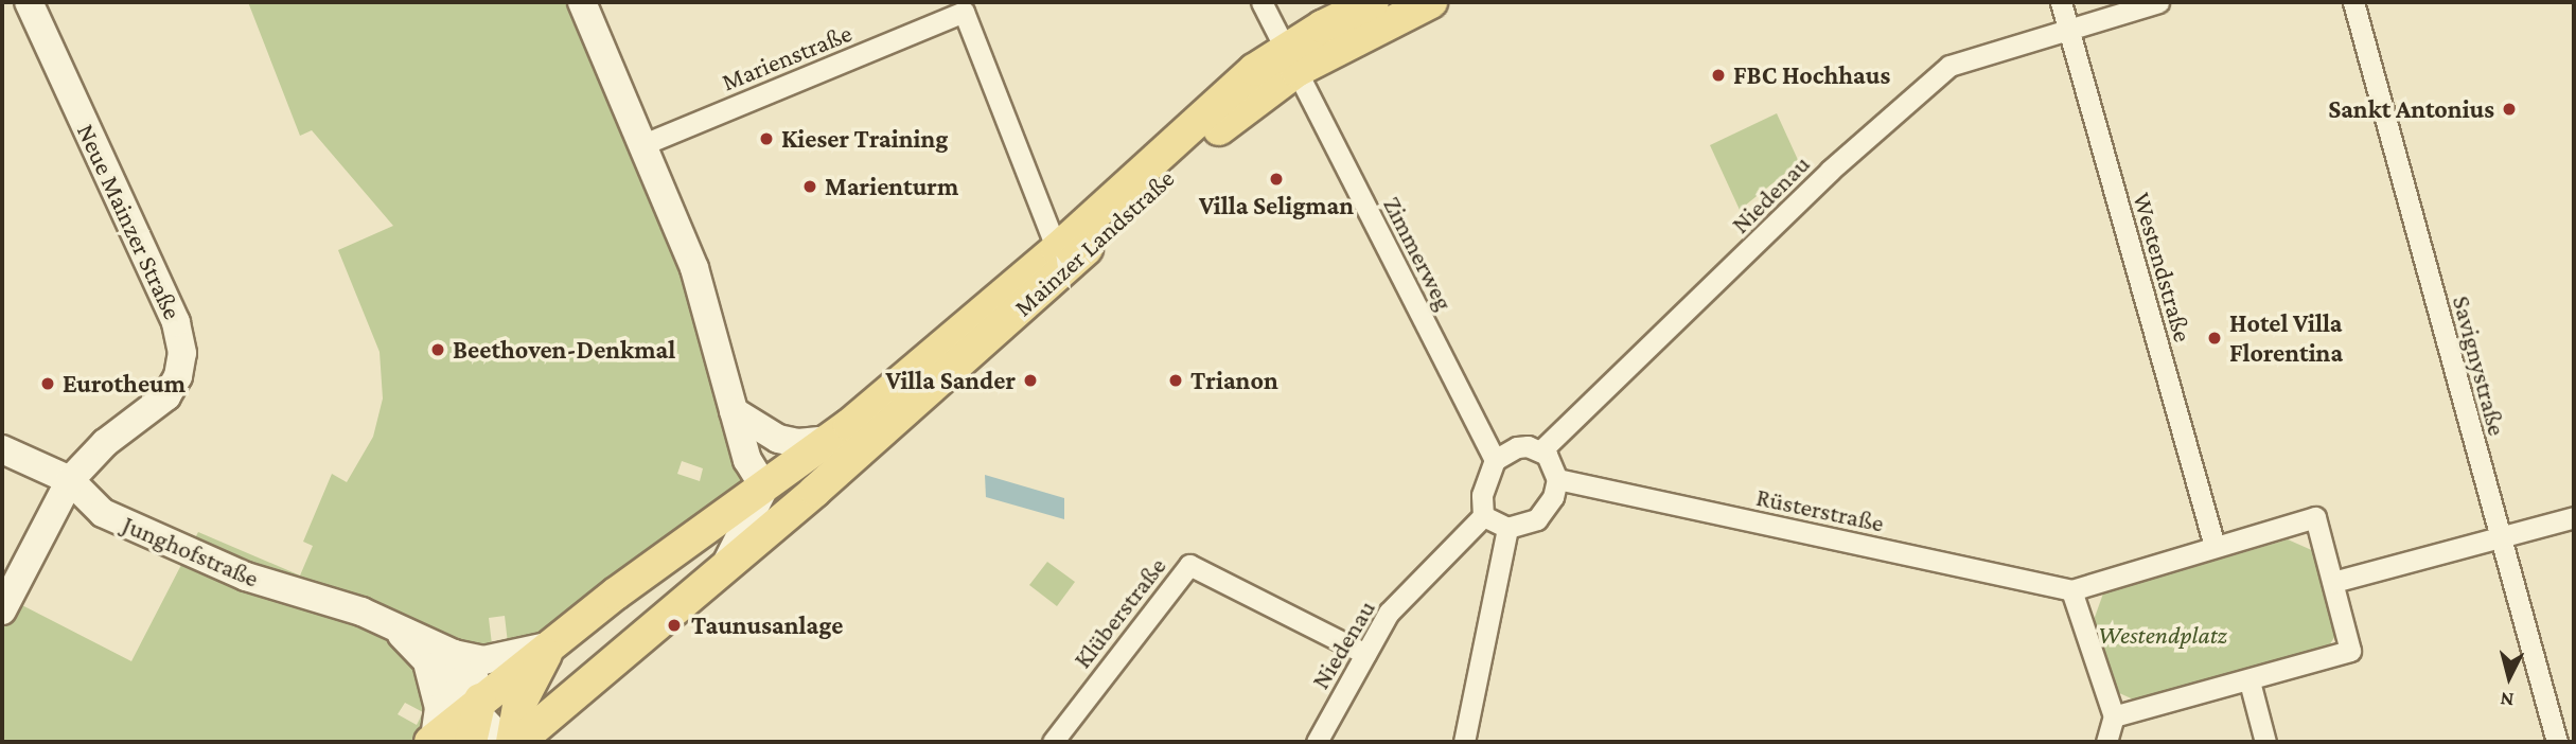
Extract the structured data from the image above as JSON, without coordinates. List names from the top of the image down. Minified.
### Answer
{"streets":{"main road":["Neue Mainzer Straße","Mainzer Landstraße","Junghofstraße"],"street":["Marienstraße","Niedenau","Zimmerweg","Westendstraße","Savignystraße","Rüsterstraße","Klüberstraße"]},"crossings":[["Marienstraße","Mainzer Landstraße"],["Niedenau","Zimmerweg"],["Niedenau","Westendstraße"],["Niedenau","Rüsterstraße"],["Niedenau","Klüberstraße"],["Neue Mainzer Straße","Junghofstraße"],["Mainzer Landstraße","Zimmerweg"],["Zimmerweg","Rüsterstraße"]],"parks":["Westendplatz"],"places":["FBC Hochhaus","Sankt Antonius","Kieser Training","Villa Seligman","Marienturm","Hotel Villa Florentina","Beethoven-Denkmal","Villa Sander","Trianon","Eurotheum","Taunusanlage"],"north":"bottom"}
